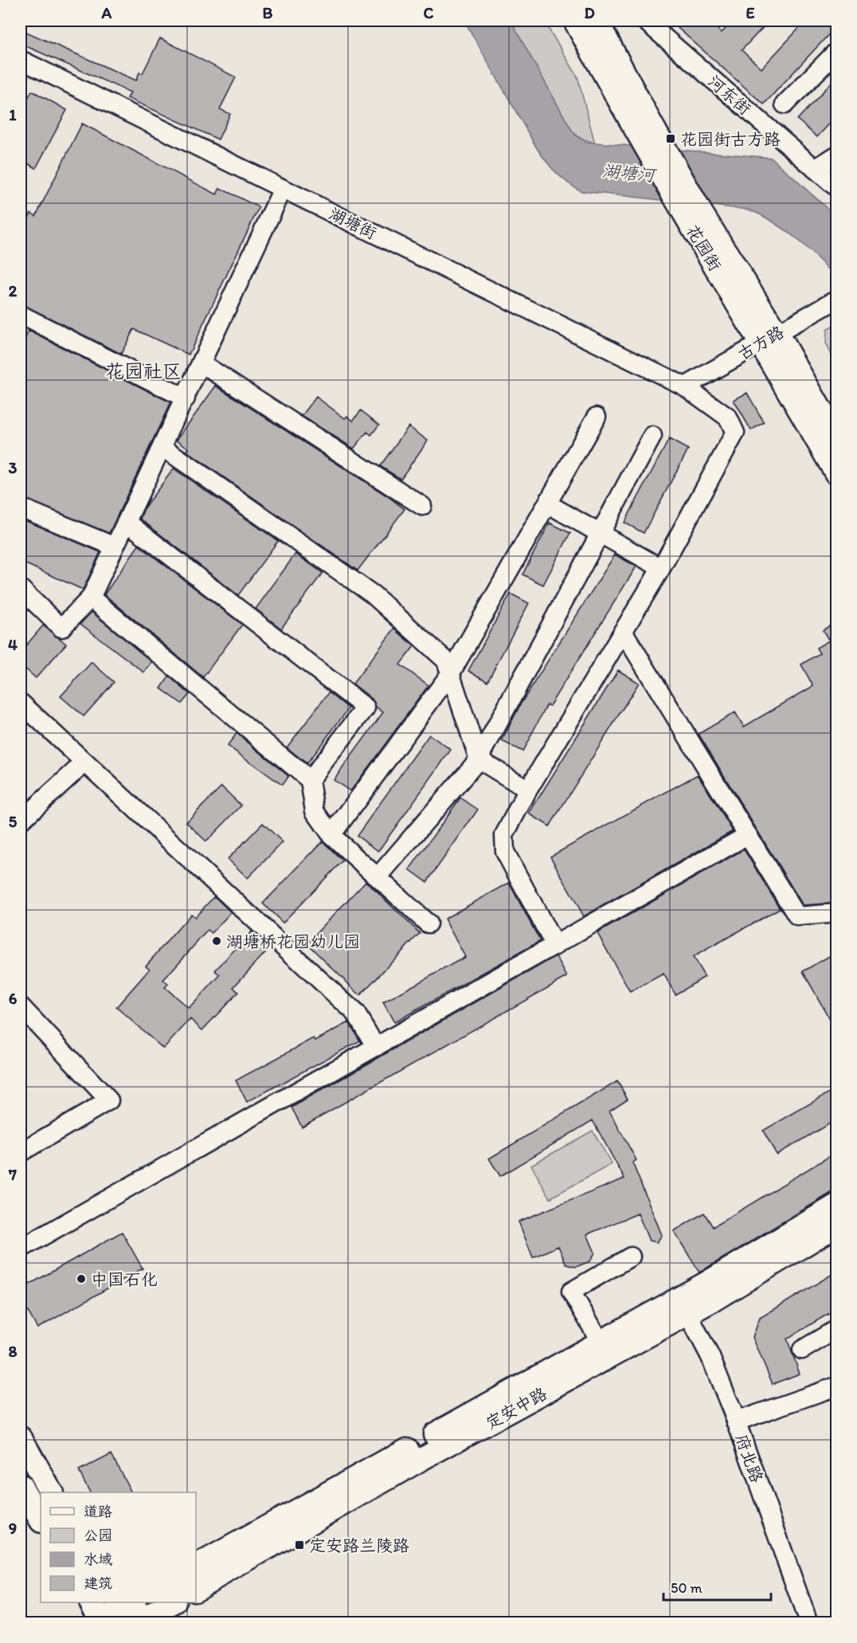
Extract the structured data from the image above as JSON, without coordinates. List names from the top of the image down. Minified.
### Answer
{"streets":{"main road":["花园街","定安中路"],"street":["河东街","湖塘街","古方路","府北路"]},"crossings":[["湖塘街","古方路"],["花园街","古方路"],["定安中路","府北路"]],"districts":["花园社区"],"water":["湖塘河"],"places":{"transit":["花园街古方路","定安路兰陵路"],"other":["湖塘桥花园幼儿园","中国石化"]},"legend":["道路","公园","水域","建筑"],"scale_bar":"50 m","grid":{"columns":["A","B","C","D","E"],"rows":["1","2","3","4","5","6","7","8","9"]}}
